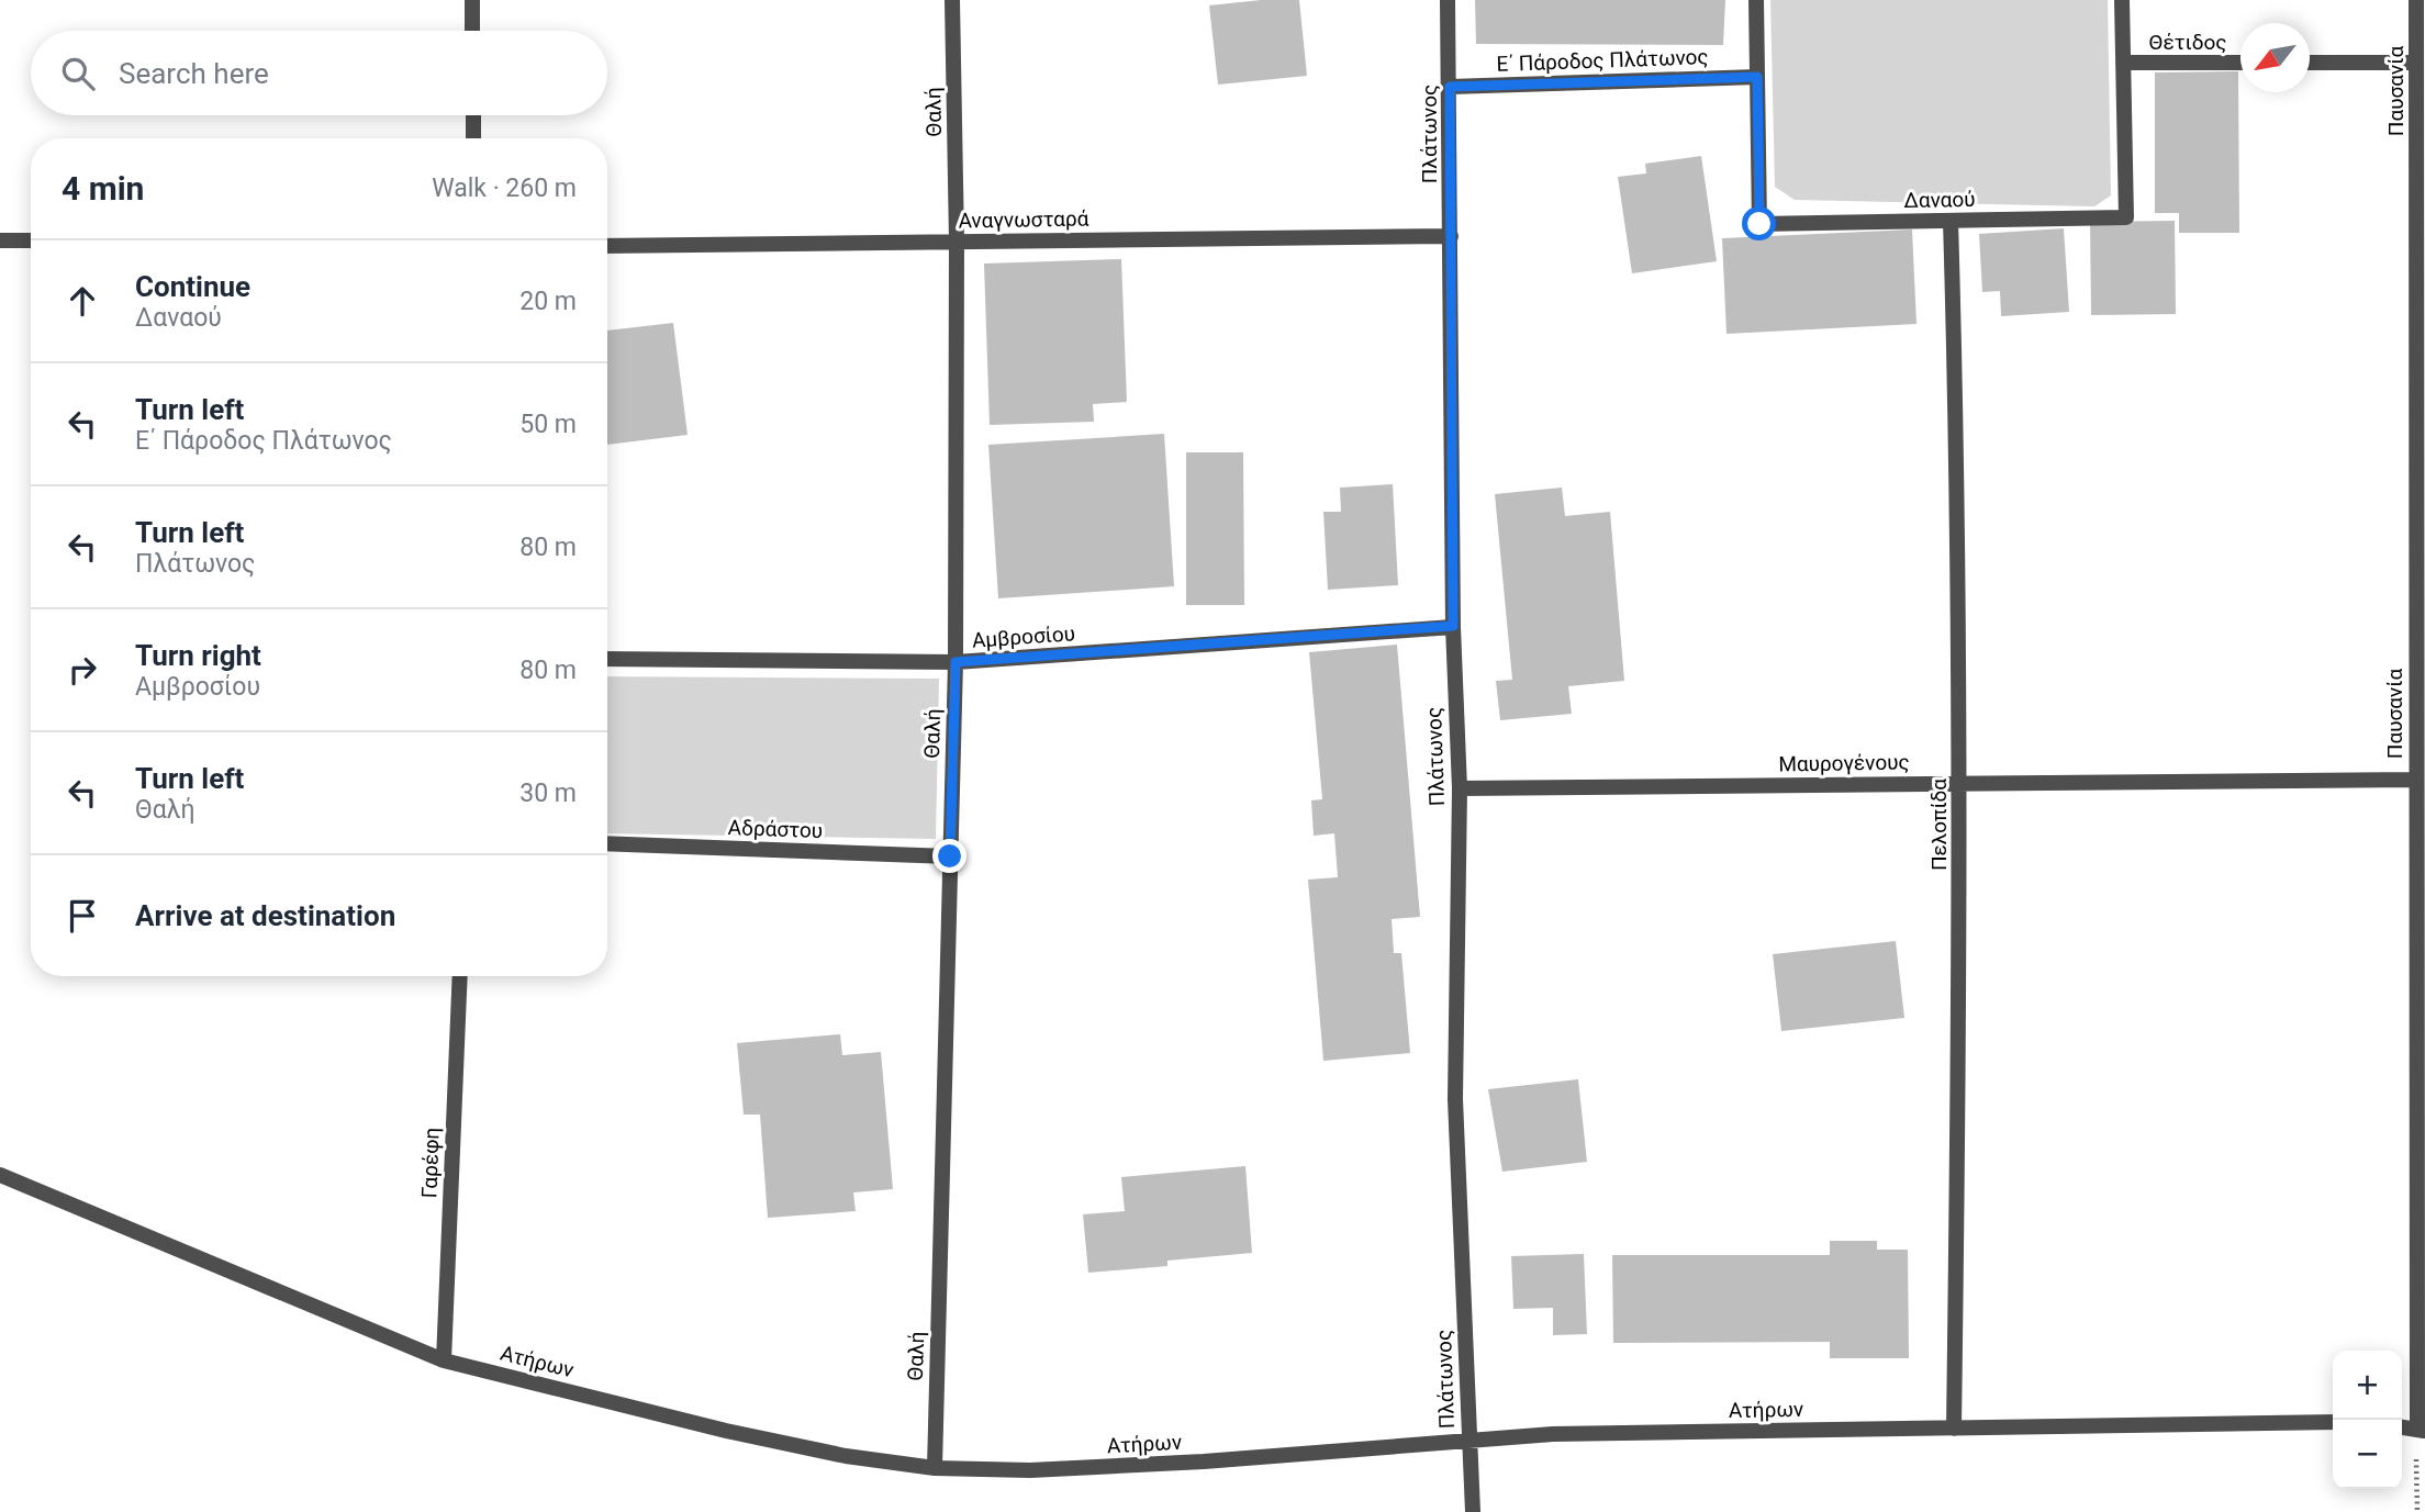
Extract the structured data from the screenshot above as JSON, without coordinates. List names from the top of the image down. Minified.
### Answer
{"streets":{"street":["Θέτιδος","Ε΄ Πάροδος Πλάτωνος","Παυσανία","Θαλή","Πλάτωνος","Δαναού","Αναγνωσταρά","Αμβροσίου","Μαυρογένους","Πελοπίδα","Αδράστου","Γαρέφη","Ατήρων"]},"crossings":[["Θέτιδος","Δαναού"],["Ε΄ Πάροδος Πλάτωνος","Πλάτωνος"],["Ε΄ Πάροδος Πλάτωνος","Δαναού"],["Παυσανία","Μαυρογένους"],["Θαλή","Αναγνωσταρά"],["Θαλή","Αμβροσίου"],["Θαλή","Αδράστου"],["Θαλή","Ατήρων"],["Πλάτωνος","Αναγνωσταρά"],["Πλάτωνος","Αμβροσίου"],["Πλάτωνος","Μαυρογένους"],["Πλάτωνος","Ατήρων"],["Δαναού","Πελοπίδα"],["Μαυρογένους","Πελοπίδα"],["Πελοπίδα","Ατήρων"],["Γαρέφη","Ατήρων"]],"north":"bottom left","page":{"search":"Search here","heading":["4 min","Walk · 260 m"],"list":[["Continue","Δαναού","20 m"],["Turn left","Ε΄ Πάροδος Πλάτωνος","50 m"],["Turn left","Πλάτωνος","80 m"],["Turn right","Αμβροσίου","80 m"],["Turn left","Θαλή","30 m"],"Arrive at destination"],"map_buttons":["+","−"]}}
